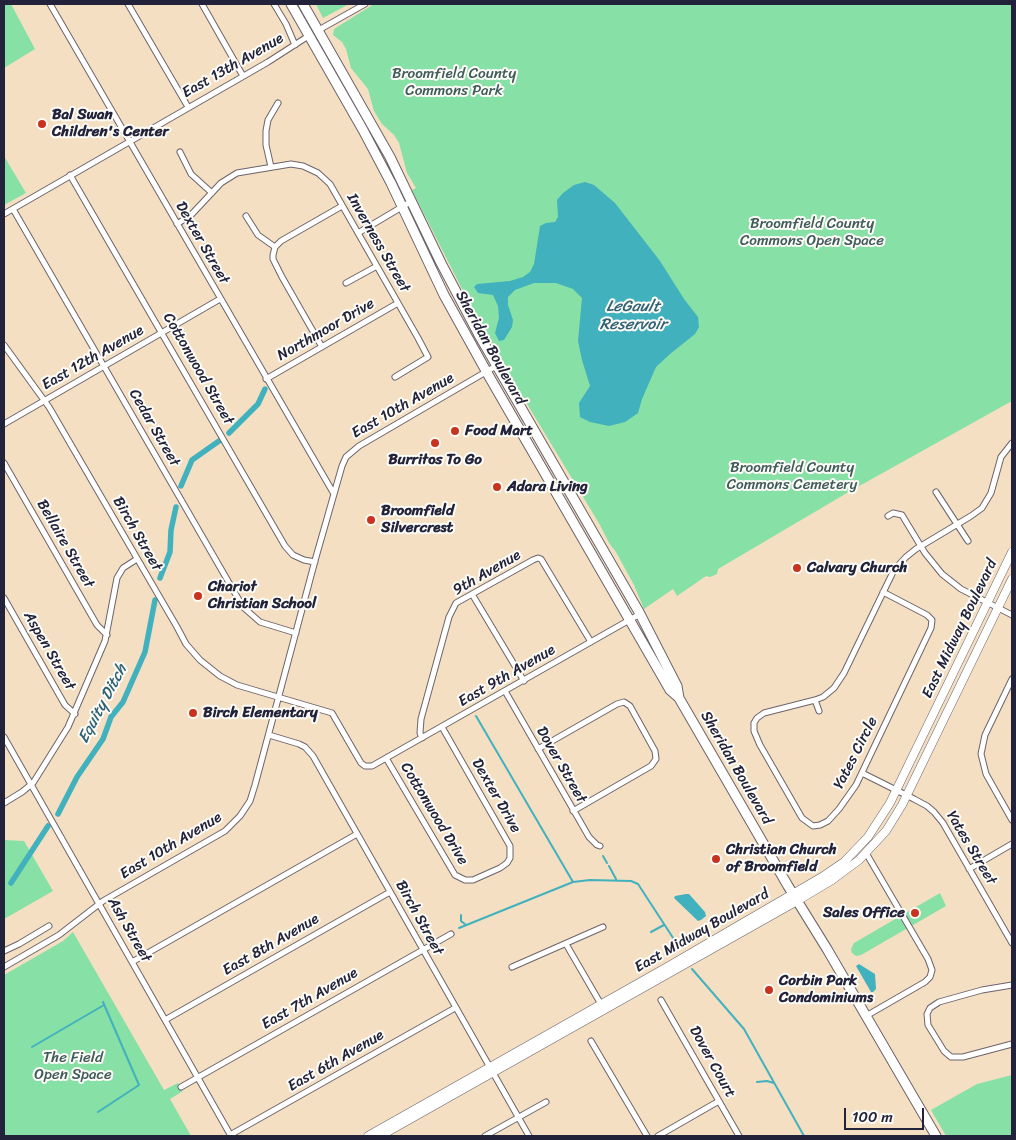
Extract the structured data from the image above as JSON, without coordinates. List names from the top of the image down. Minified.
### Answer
{"streets":{"main road":["Sheridan Boulevard","East Midway Boulevard"],"street":["East 13th Avenue","Dexter Street","Inverness Street","Northmoor Drive","East 12th Avenue","Cottonwood Street","East 10th Avenue","Cedar Street","Birch Street","Bellaire Street","9th Avenue","Aspen Street","East 9th Avenue","Yates Circle","Dover Street","Dexter Drive","Cottonwood Drive","Yates Street","Ash Street","East 8th Avenue","East 7th Avenue","East 6th Avenue","Dover Court"]},"crossings":[["East 13th Avenue","Dexter Street"],["East 13th Avenue","Sheridan Boulevard"],["East 13th Avenue","Cottonwood Street"],["East 13th Avenue","Cedar Street"],["Dexter Street","Northmoor Drive"],["Dexter Street","East 12th Avenue"],["Dexter Street","East 10th Avenue"],["Inverness Street","Northmoor Drive"],["Sheridan Boulevard","East 10th Avenue"],["Sheridan Boulevard","East Midway Boulevard"],["Sheridan Boulevard","East 9th Avenue"],["East 12th Avenue","Cottonwood Street"],["East 12th Avenue","Cedar Street"],["East 12th Avenue","Birch Street"],["Cottonwood Street","East 10th Avenue"],["East 10th Avenue","Cedar Street"],["East 10th Avenue","Birch Street"],["East 10th Avenue","Ash Street"],["Birch Street","East Midway Boulevard"],["Birch Street","East 9th Avenue"],["Birch Street","Cottonwood Drive"],["Birch Street","East 8th Avenue"],["Birch Street","East 7th Avenue"],["Birch Street","East 6th Avenue"],["9th Avenue","East 9th Avenue"],["East Midway Boulevard","Yates Street"],["East 9th Avenue","Dover Street"],["East 9th Avenue","Dexter Drive"],["East 9th Avenue","Cottonwood Drive"],["Yates Circle","Yates Street"],["Dexter Drive","Cottonwood Drive"],["Ash Street","East 8th Avenue"],["Ash Street","East 7th Avenue"],["Ash Street","East 6th Avenue"]],"water":["LeGault Reservoir","Equity Ditch"],"parks":["Broomfield County Commons Park","Broomfield County Commons Open Space","Broomfield County Commons Cemetery","The Field Open Space"],"places":["Bal Swan Children's Center","Food Mart","Burritos To Go","Adara Living","Broomfield Silvercrest","Calvary Church","Chariot Christian School","Birch Elementary","Christian Church of Broomfield","Sales Office","Corbin Park Condominiums"],"scale_bar":"100 m"}
